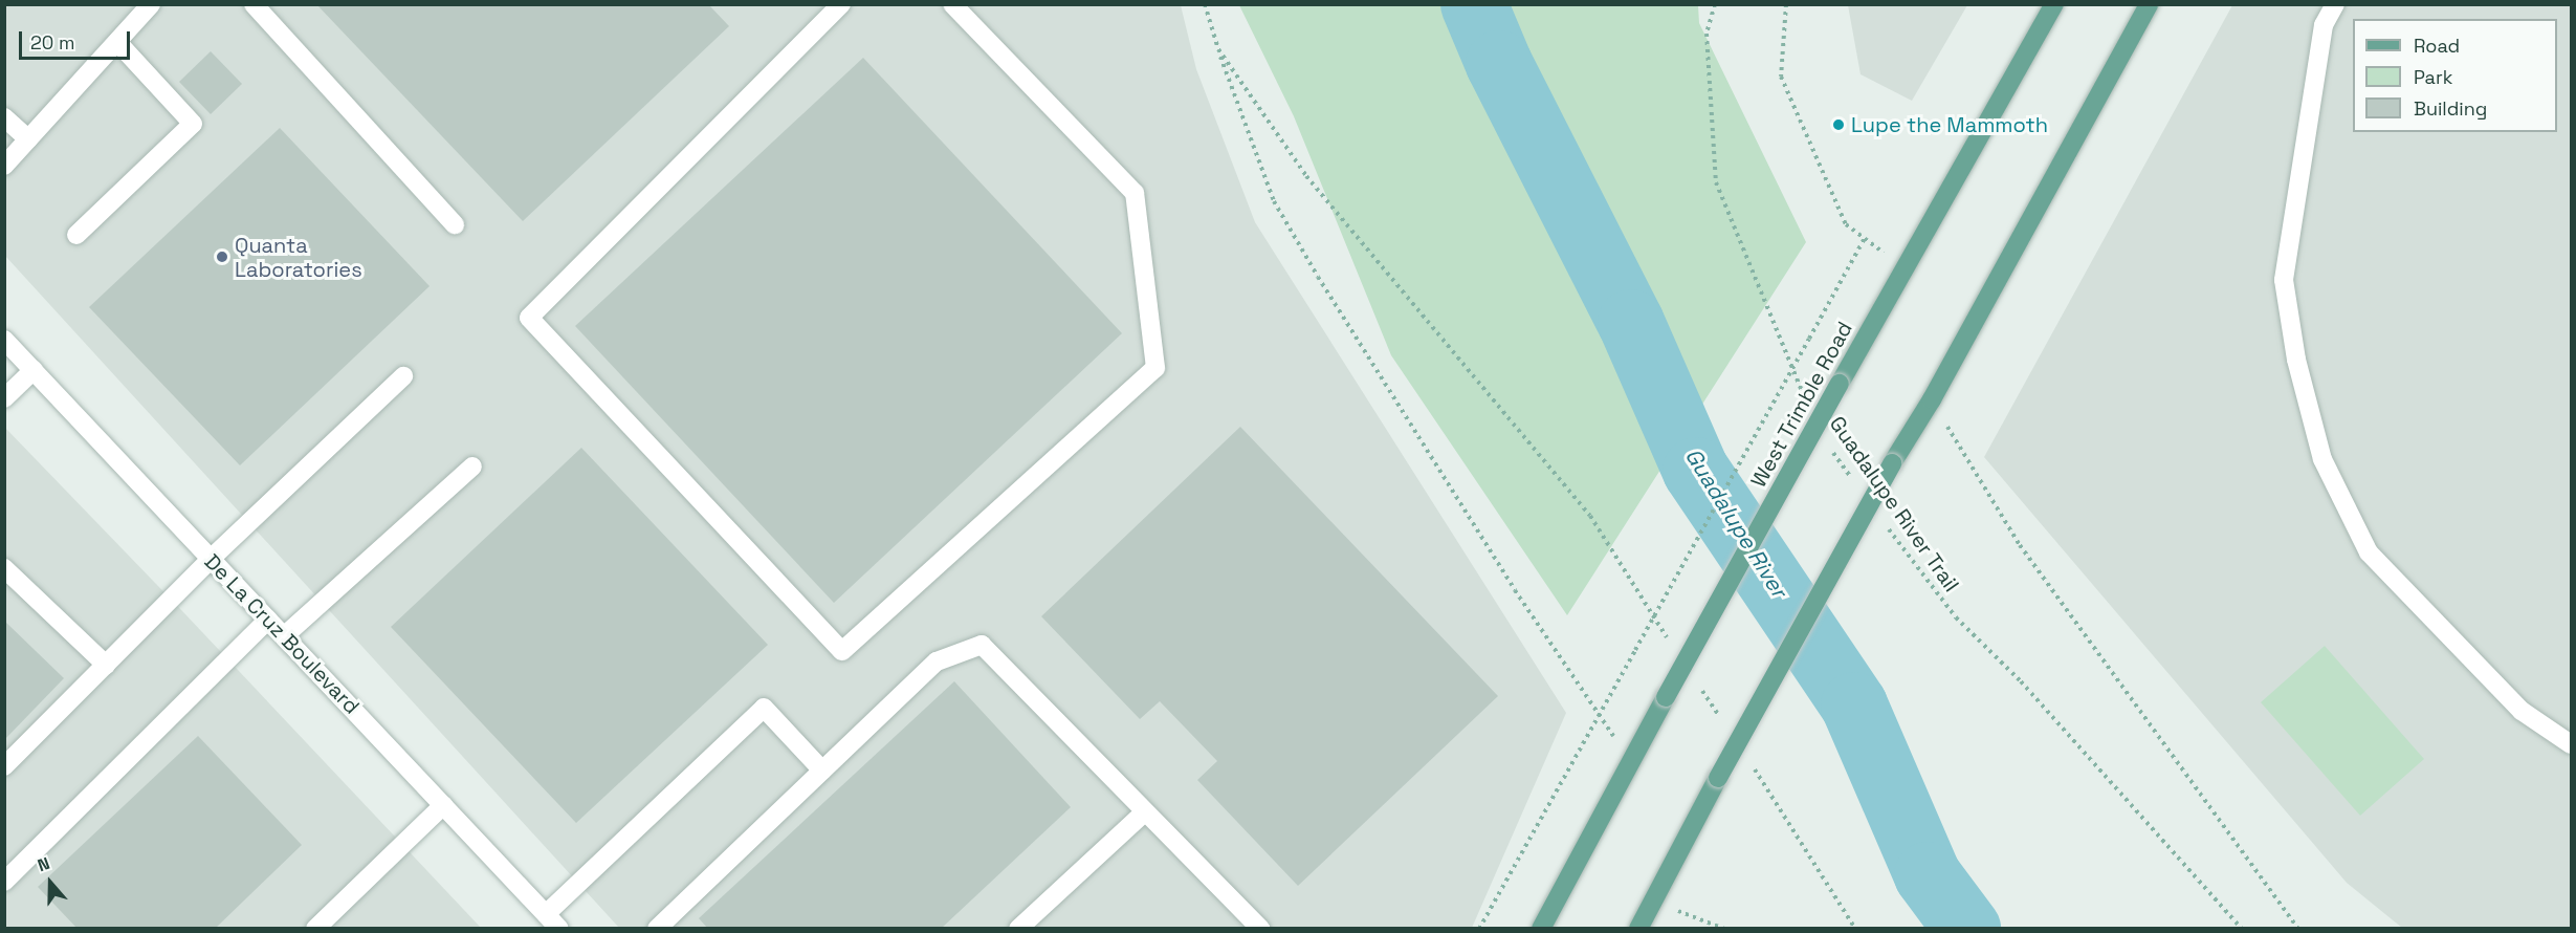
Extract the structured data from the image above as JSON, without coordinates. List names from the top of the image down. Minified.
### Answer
{"streets":{"main road":["West Trimble Road","De La Cruz Boulevard"],"path":["Guadalupe River Trail"]},"water":["Guadalupe River"],"places":["Lupe the Mammoth","Quanta Laboratories"],"legend":["Road","Park","Building"],"scale_bar":"20 m","north":"top"}
